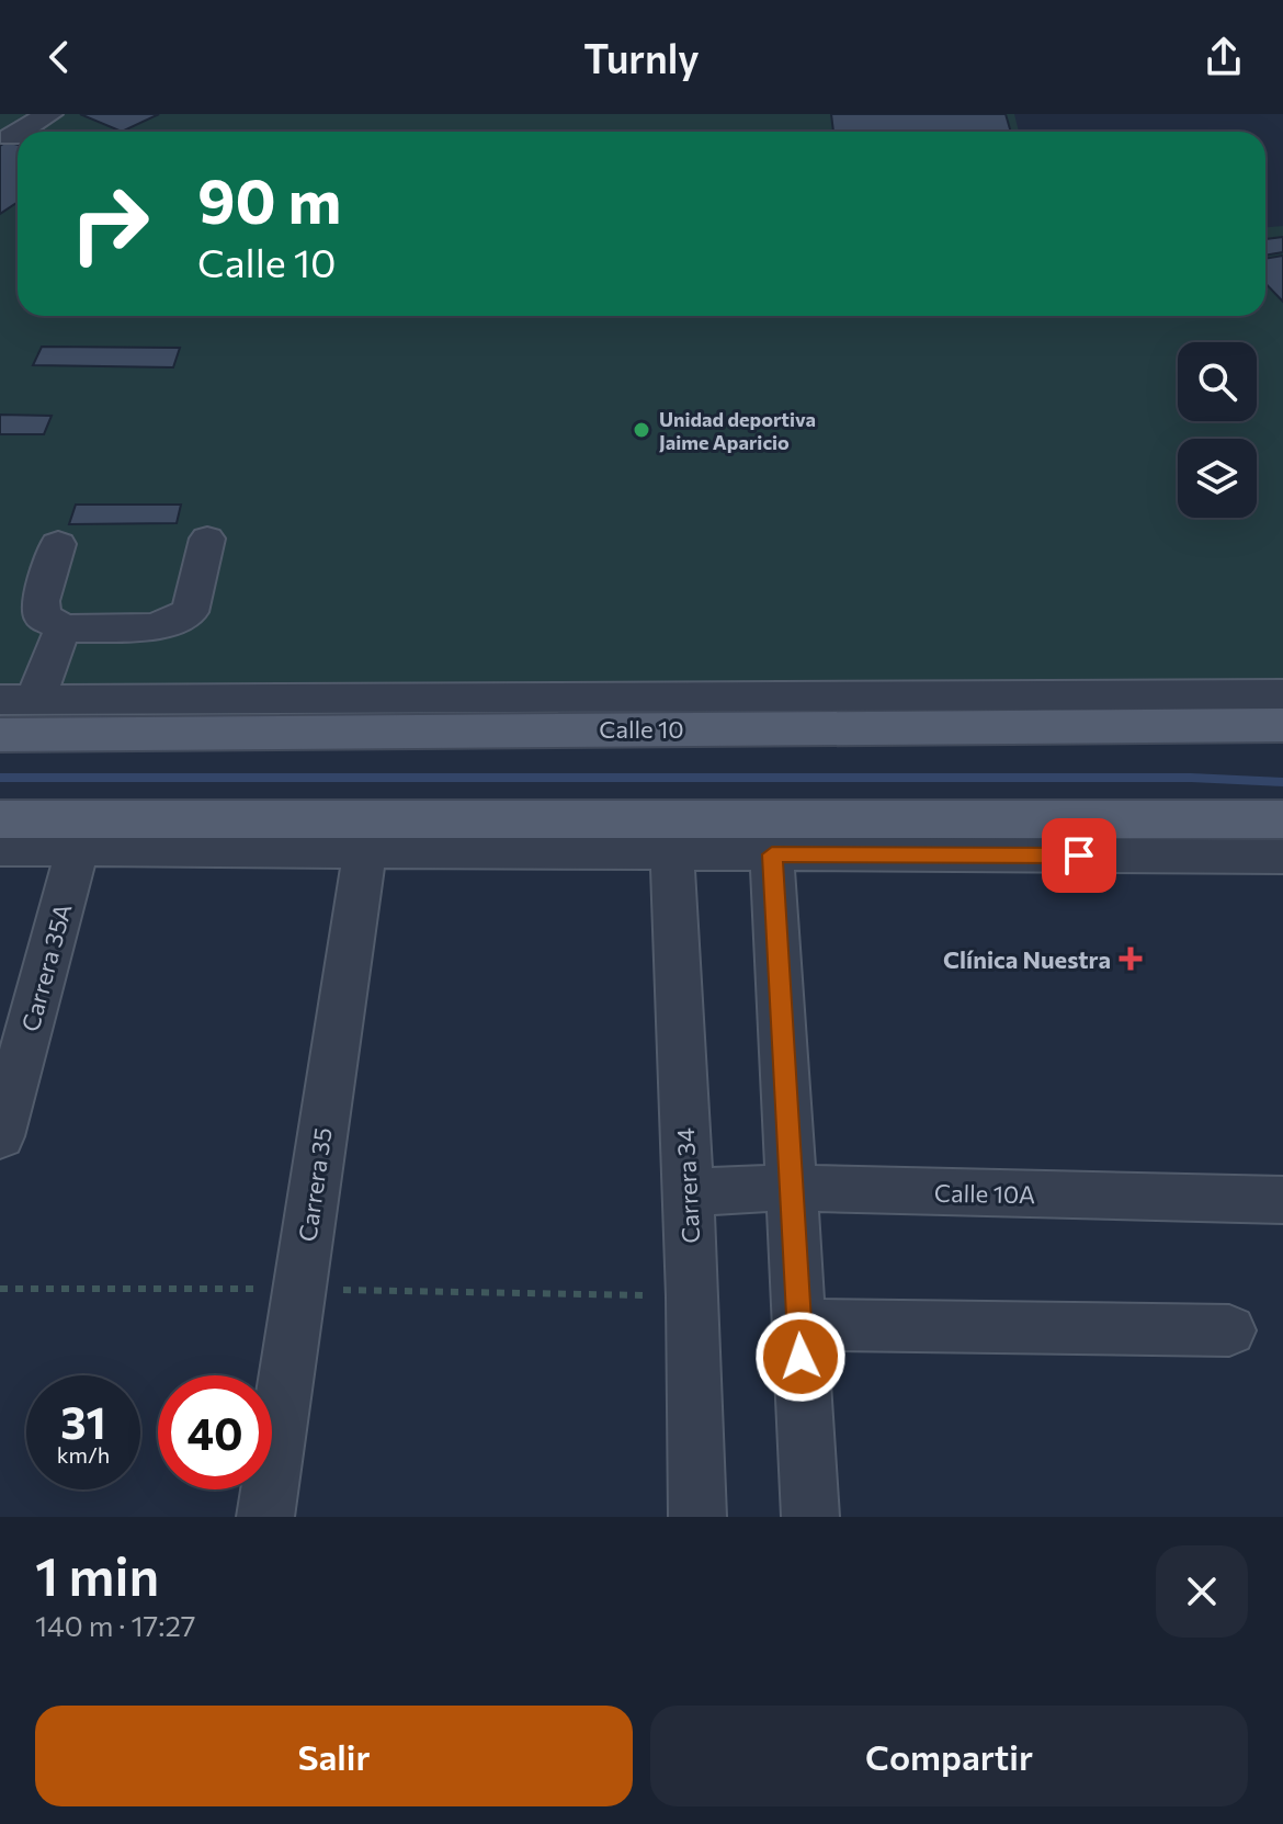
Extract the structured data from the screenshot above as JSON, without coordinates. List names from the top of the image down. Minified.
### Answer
{"streets":{"main road":["Calle 10"],"street":["Carrera 35A","Carrera 35","Carrera 34","Calle 10A"]},"crossings":[["Carrera 34","Calle 10A"]],"places":{"other":["Unidad deportiva Jaime Aparicio"],"health":["Clínica Nuestra"]},"page":{"header":"Turnly","turn":["90 m","Calle 10"],"speed":"31 km/h","limit":"40","heading":["1 min","140 m · 17:27"],"buttons":["Salir","Compartir"]}}
